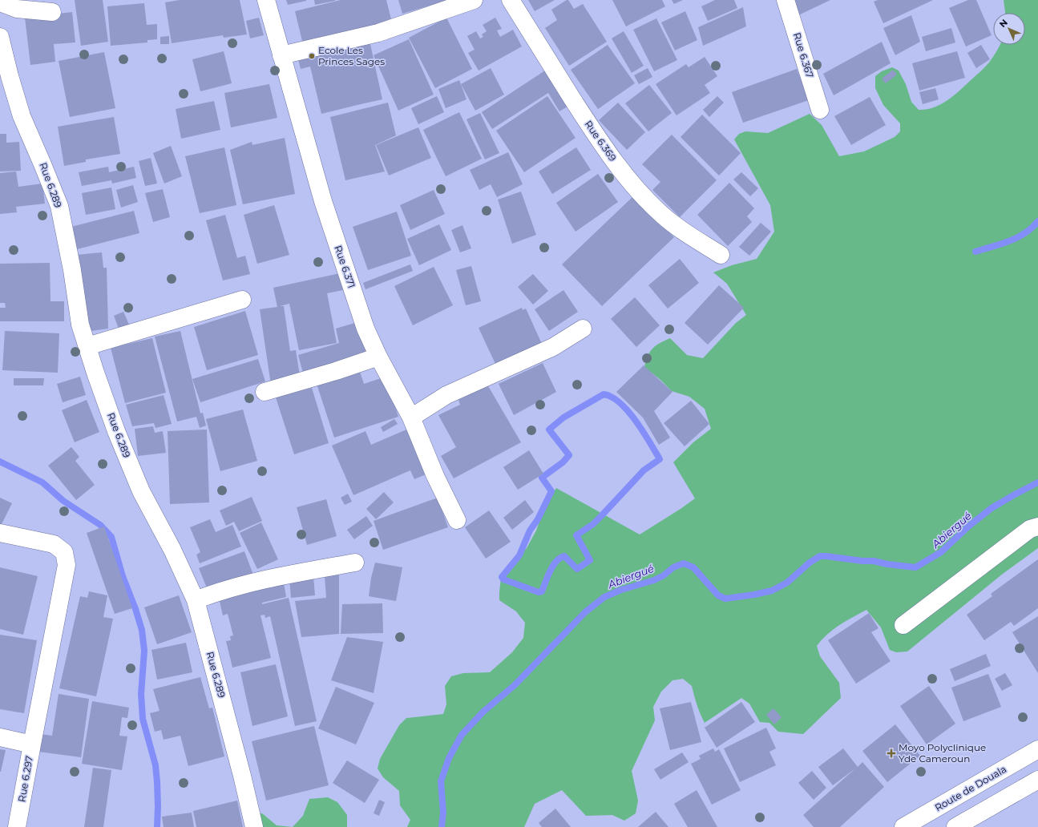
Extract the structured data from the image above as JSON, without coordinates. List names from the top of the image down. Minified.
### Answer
{"streets":{"street":["Rue 6.367","Rue 6.369","Rue 6.289","Rue 6.371","Rue 6.297","Route de Douala"]},"water":["Abiergué"],"places":{"other":["Ecole Les Princes Sages"],"health":["Moyo Polyclinique Yde Cameroun"]},"north":"top left"}
